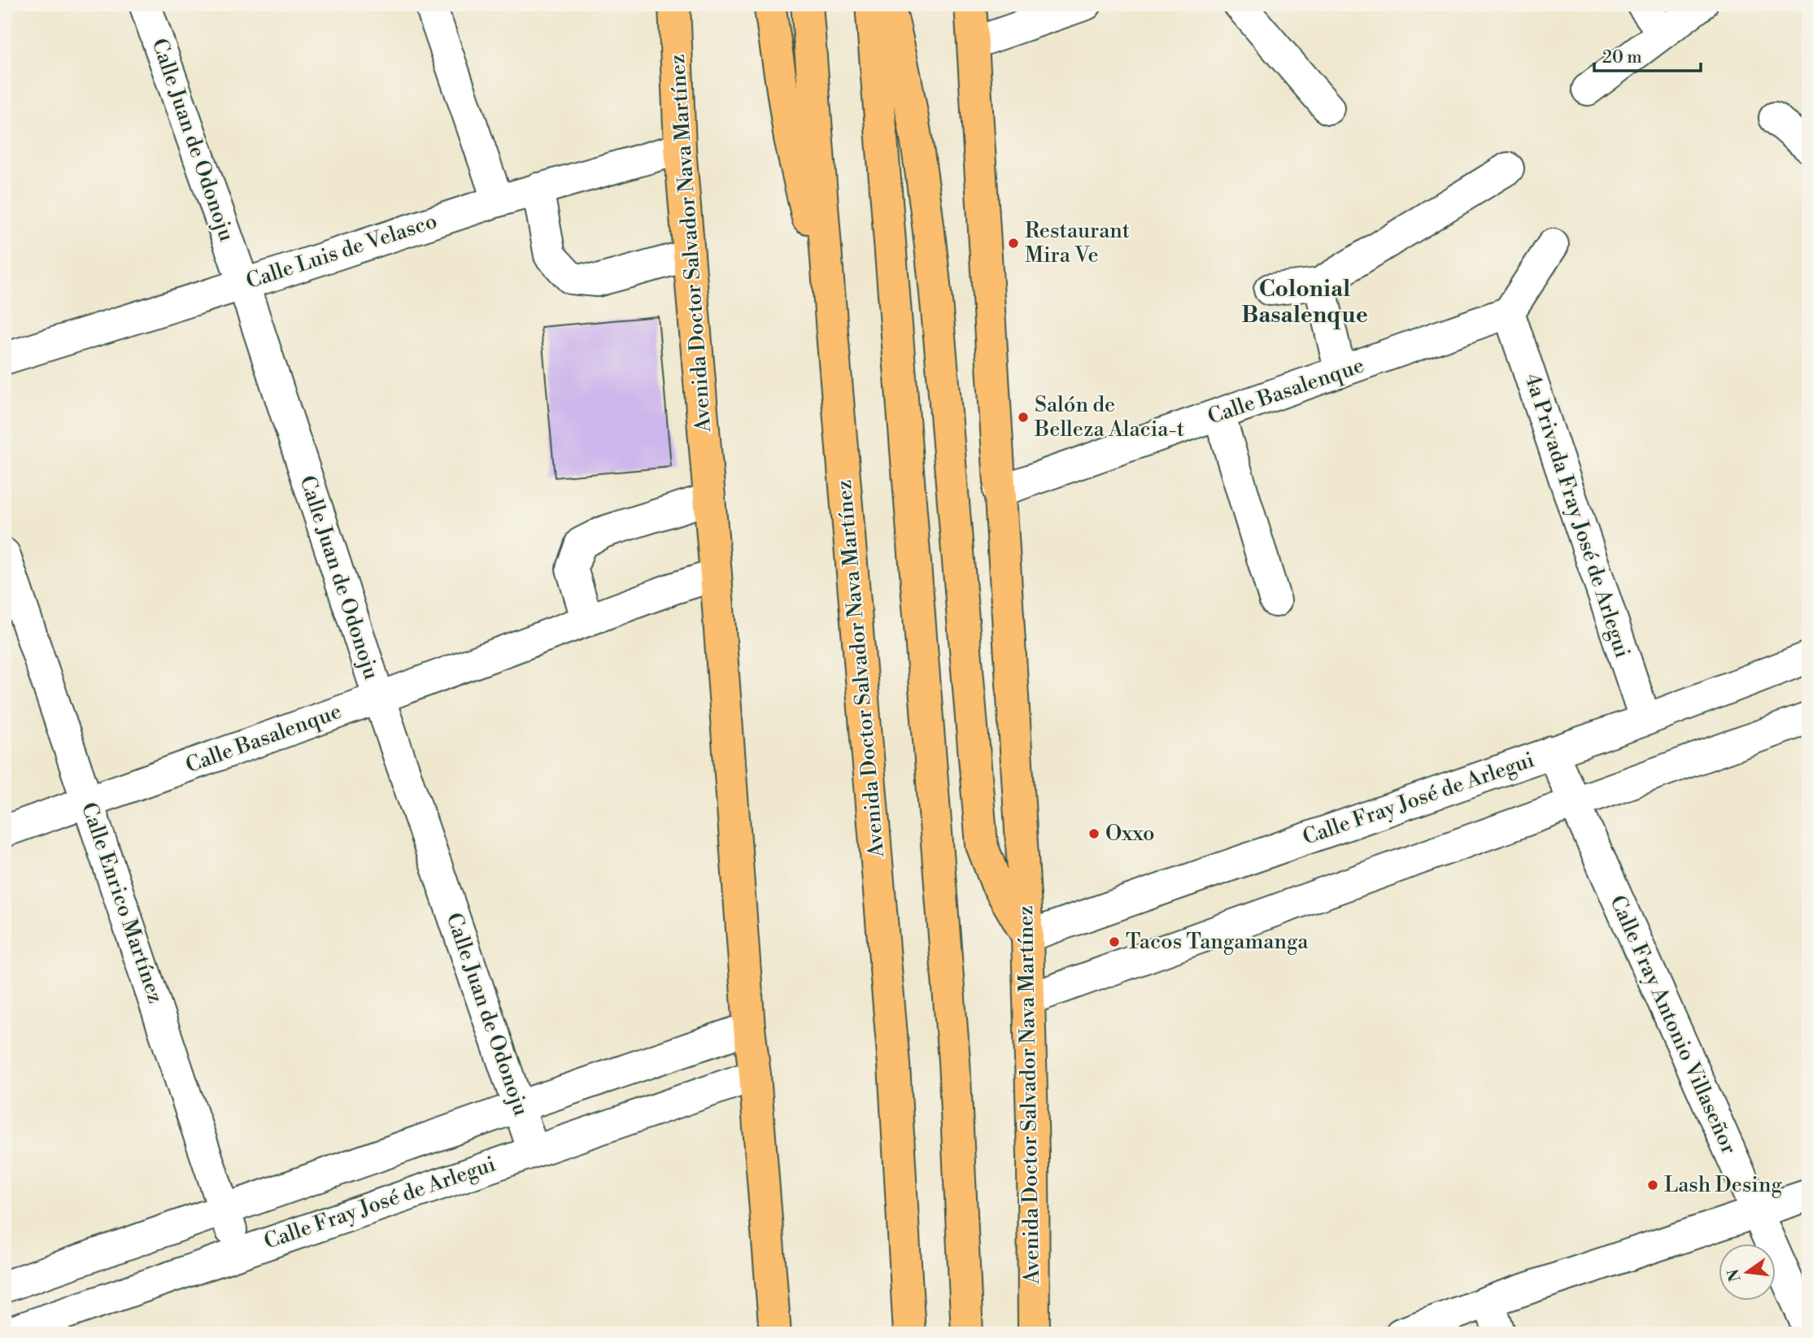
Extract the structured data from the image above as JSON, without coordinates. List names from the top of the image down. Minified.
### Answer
{"streets":{"main road":["Avenida Doctor Salvador Nava Martínez"],"street":["Calle Juan de Odonoju","Calle Luis de Velasco","Calle Basalenque","4a Privada Fray José de Arlegui","Calle Fray José de Arlegui","Calle Enrico Martínez","Calle Fray Antonio Villaseñor"]},"crossings":[["Calle Juan de Odonoju","Calle Luis de Velasco"],["Calle Juan de Odonoju","Calle Basalenque"],["Calle Juan de Odonoju","Calle Fray José de Arlegui"],["Avenida Doctor Salvador Nava Martínez","Calle Luis de Velasco"],["Avenida Doctor Salvador Nava Martínez","Calle Basalenque"],["Avenida Doctor Salvador Nava Martínez","Calle Fray José de Arlegui"],["Calle Basalenque","4a Privada Fray José de Arlegui"],["Calle Basalenque","Calle Enrico Martínez"],["4a Privada Fray José de Arlegui","Calle Fray José de Arlegui"],["Calle Fray José de Arlegui","Calle Enrico Martínez"],["Calle Fray José de Arlegui","Calle Fray Antonio Villaseñor"]],"districts":["Colonial Basalenque"],"places":["Restaurant Mira Ve","Salón de Belleza Alacia-t","Oxxo","Tacos Tangamanga","Lash Desing"],"scale_bar":"20 m","north":"left"}
